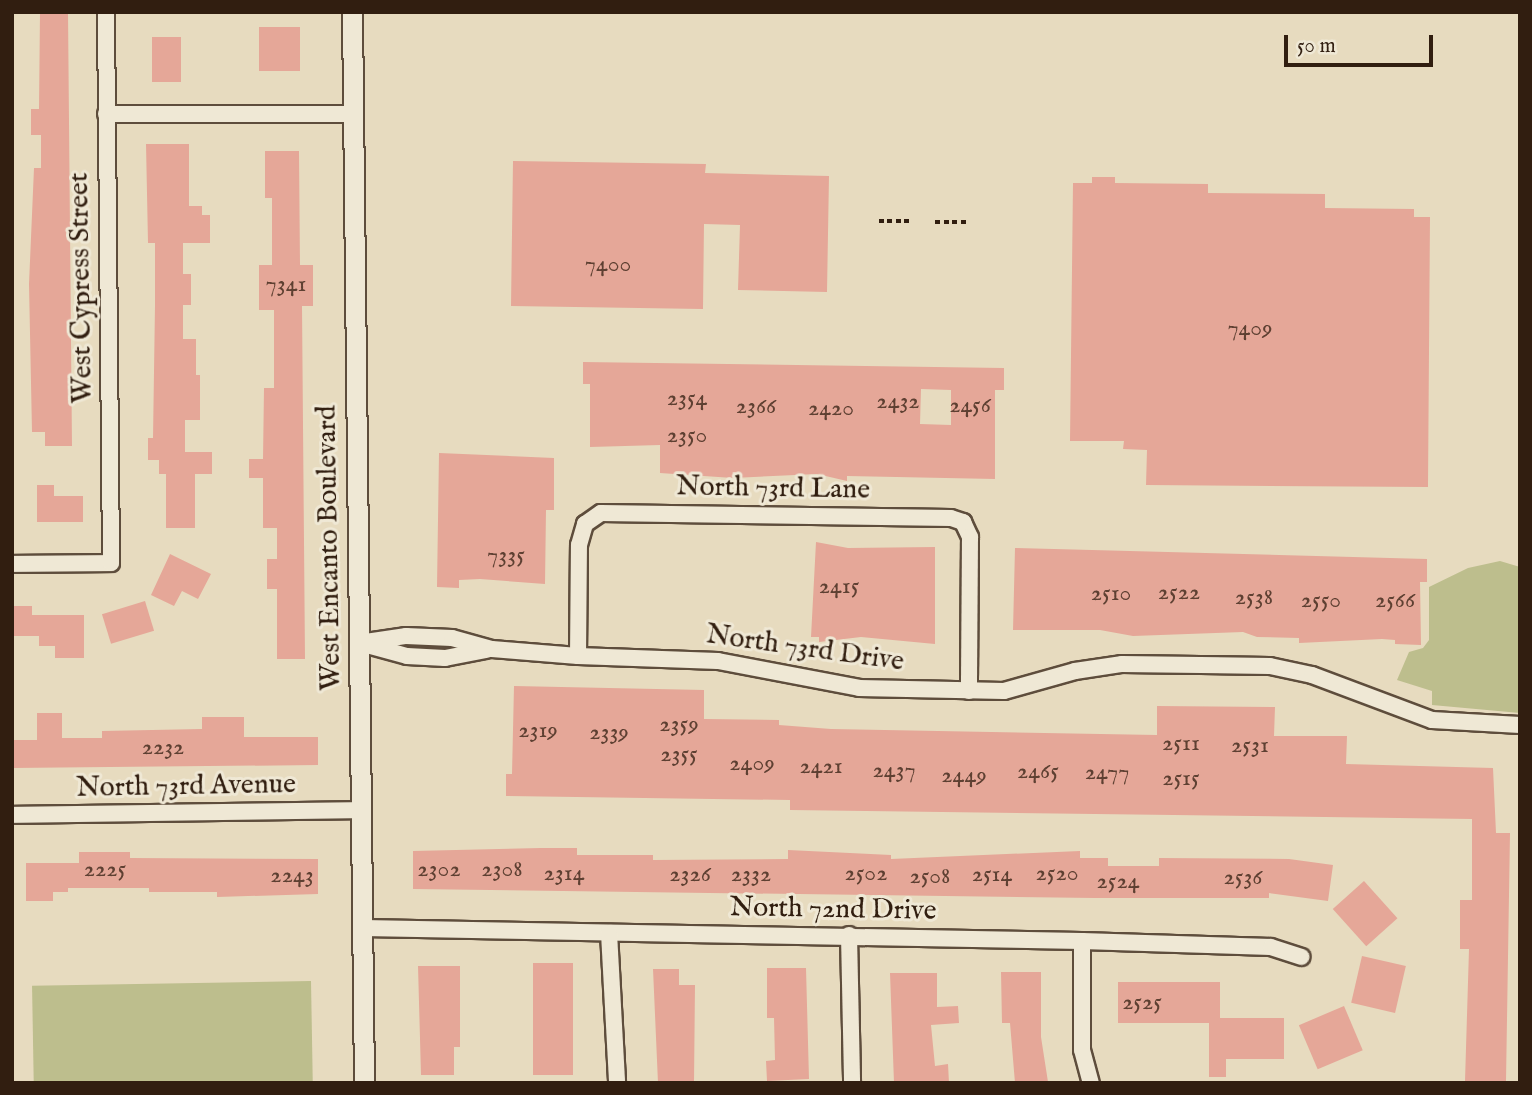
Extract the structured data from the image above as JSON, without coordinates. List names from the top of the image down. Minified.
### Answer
{"streets":{"street":["West Cypress Street","North 73rd Lane","West Encanto Boulevard","North 73rd Drive","North 73rd Avenue","North 72nd Drive"]},"crossings":[["North 73rd Lane","North 73rd Drive"],["West Encanto Boulevard","North 73rd Drive"],["West Encanto Boulevard","North 73rd Avenue"],["West Encanto Boulevard","North 72nd Drive"]],"house_numbers":["7400","7341","7409","2354","2432","2456","2366","2420","2350","7335","2415","2522","2510","2538","2550","2566","2359","2319","2339","2511","2531","2232","2355","2409","2421","2437","2465","2477","2449","2515","2225","2302","2308","2314","2502","2520","2326","2332","2514","2243","2508","2536","2524","2525"],"scale_bar":"50 m"}
